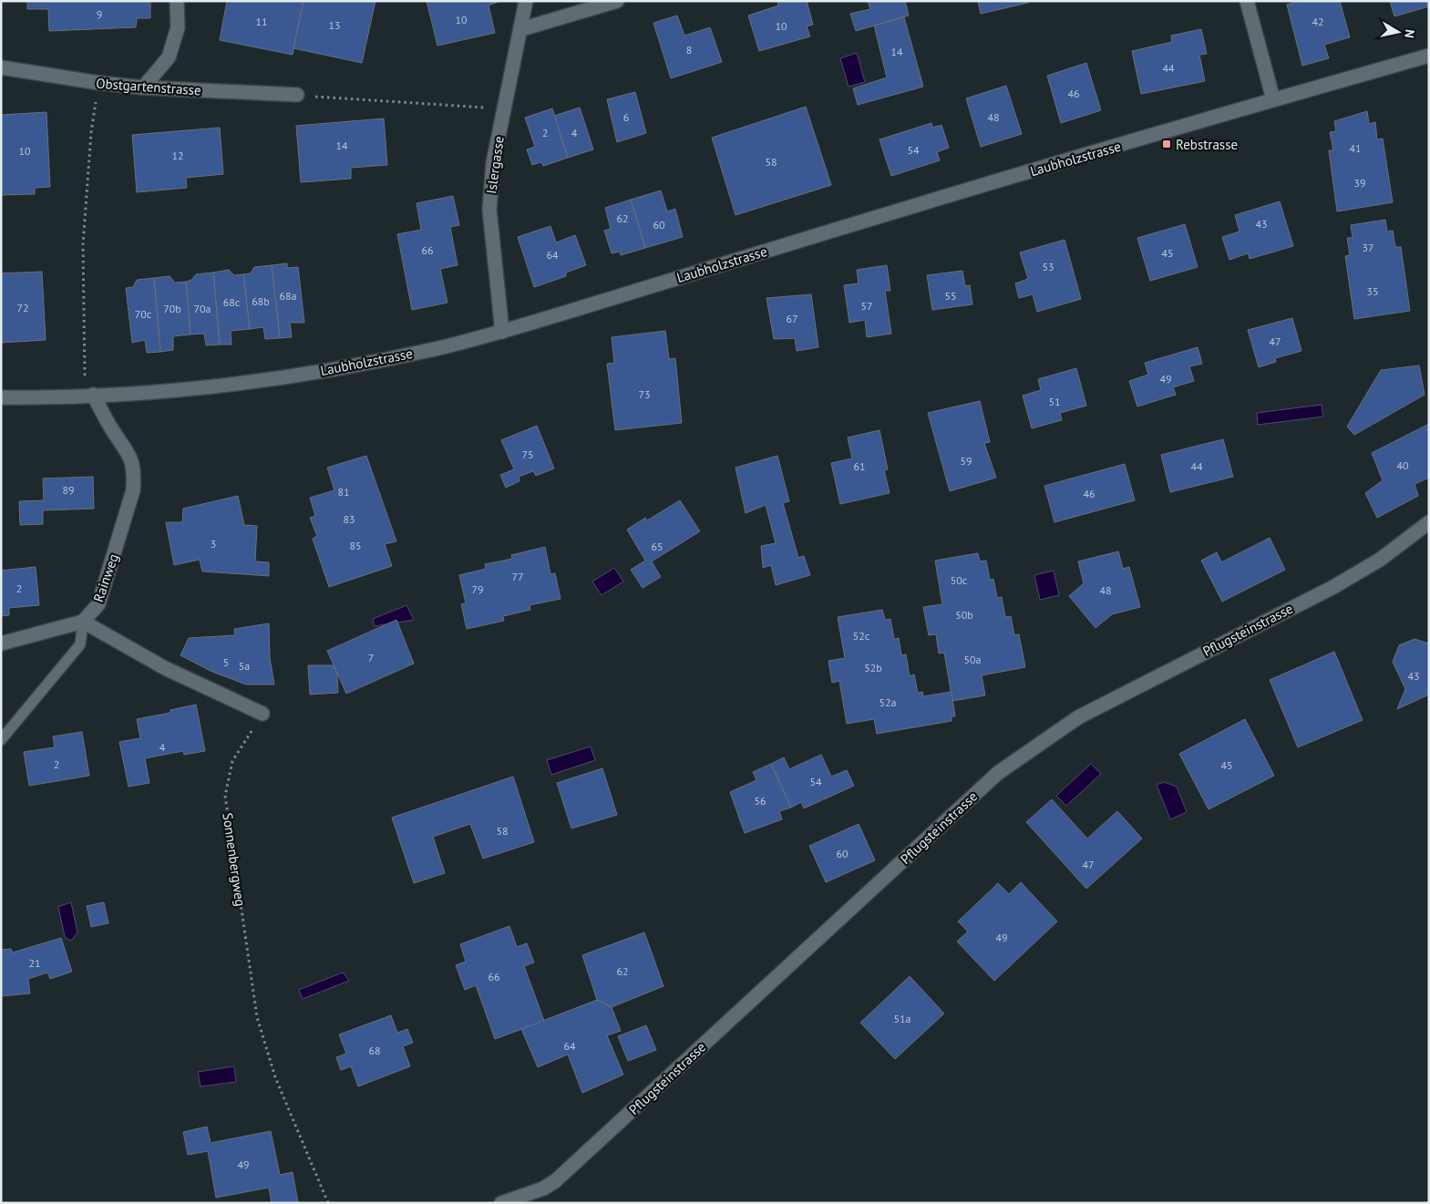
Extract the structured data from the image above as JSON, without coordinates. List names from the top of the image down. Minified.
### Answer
{"streets":{"street":["Obstgartenstrasse","Laubholzstrasse","Islergasse","Rainweg","Pflugsteinstrasse"],"path":["Sonnenbergweg"]},"crossings":[["Laubholzstrasse","Islergasse"],["Laubholzstrasse","Rainweg"]],"places":{"transit":["Rebstrasse"]},"house_numbers":["9","10","11","42","13","10","8","14","44","46","6","48","2","4","14","41","54","10","12","58","39","62","43","60","37","66","45","64","53","35","68a","55","68b","68c","57","72","70b","70a","70c","67","47","49","73","51","75","59","40","61","44","89","81","46","83","3","85","65","77","50c","2","79","48","50b","52c","7","50a","5","5a","52b","43","52a","4","2","45","54","56","58","60","47","49","21","62","66","51a","64","68","49"],"north":"right"}
